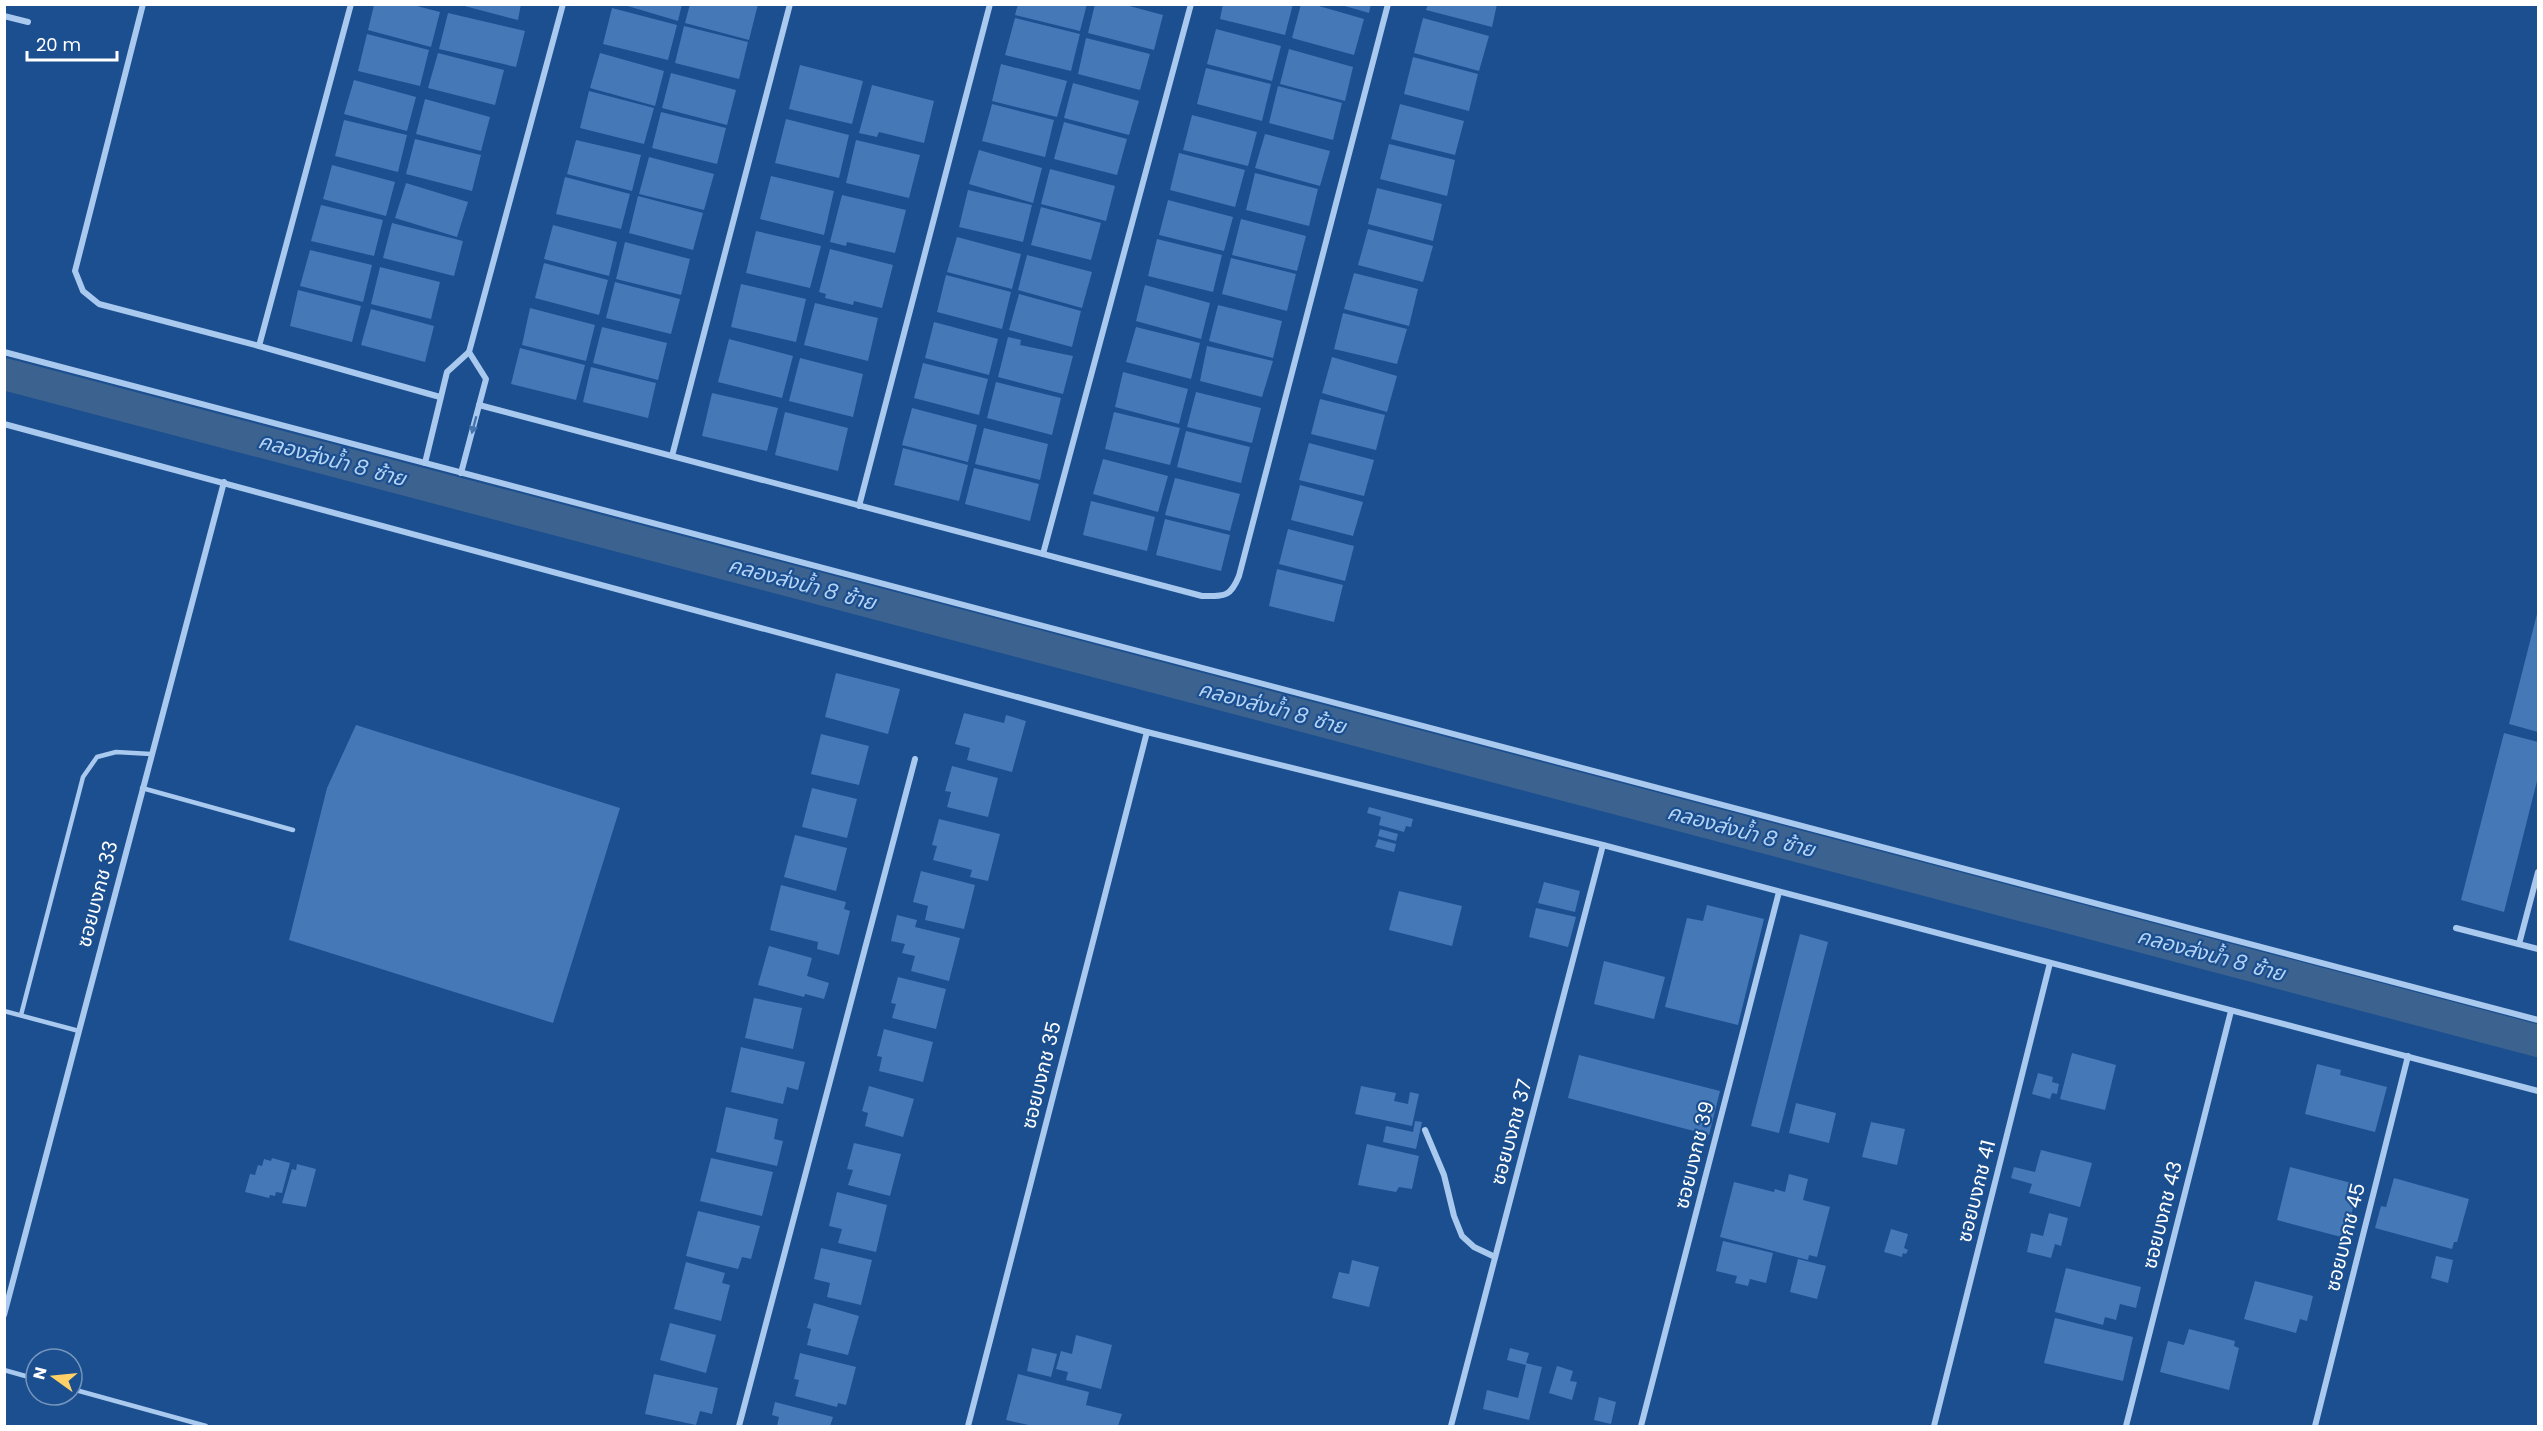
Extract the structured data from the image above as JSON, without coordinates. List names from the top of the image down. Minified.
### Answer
{"streets":{"street":["ซอยบงกช 33","ซอยบงกช 35","ซอยบงกช 37","ซอยบงกช 39","ซอยบงกช 41","ซอยบงกช 43","ซอยบงกช 45"]},"water":["คลองส่งน้ำ 8 ซ้าย"],"scale_bar":"20 m","north":"left"}
